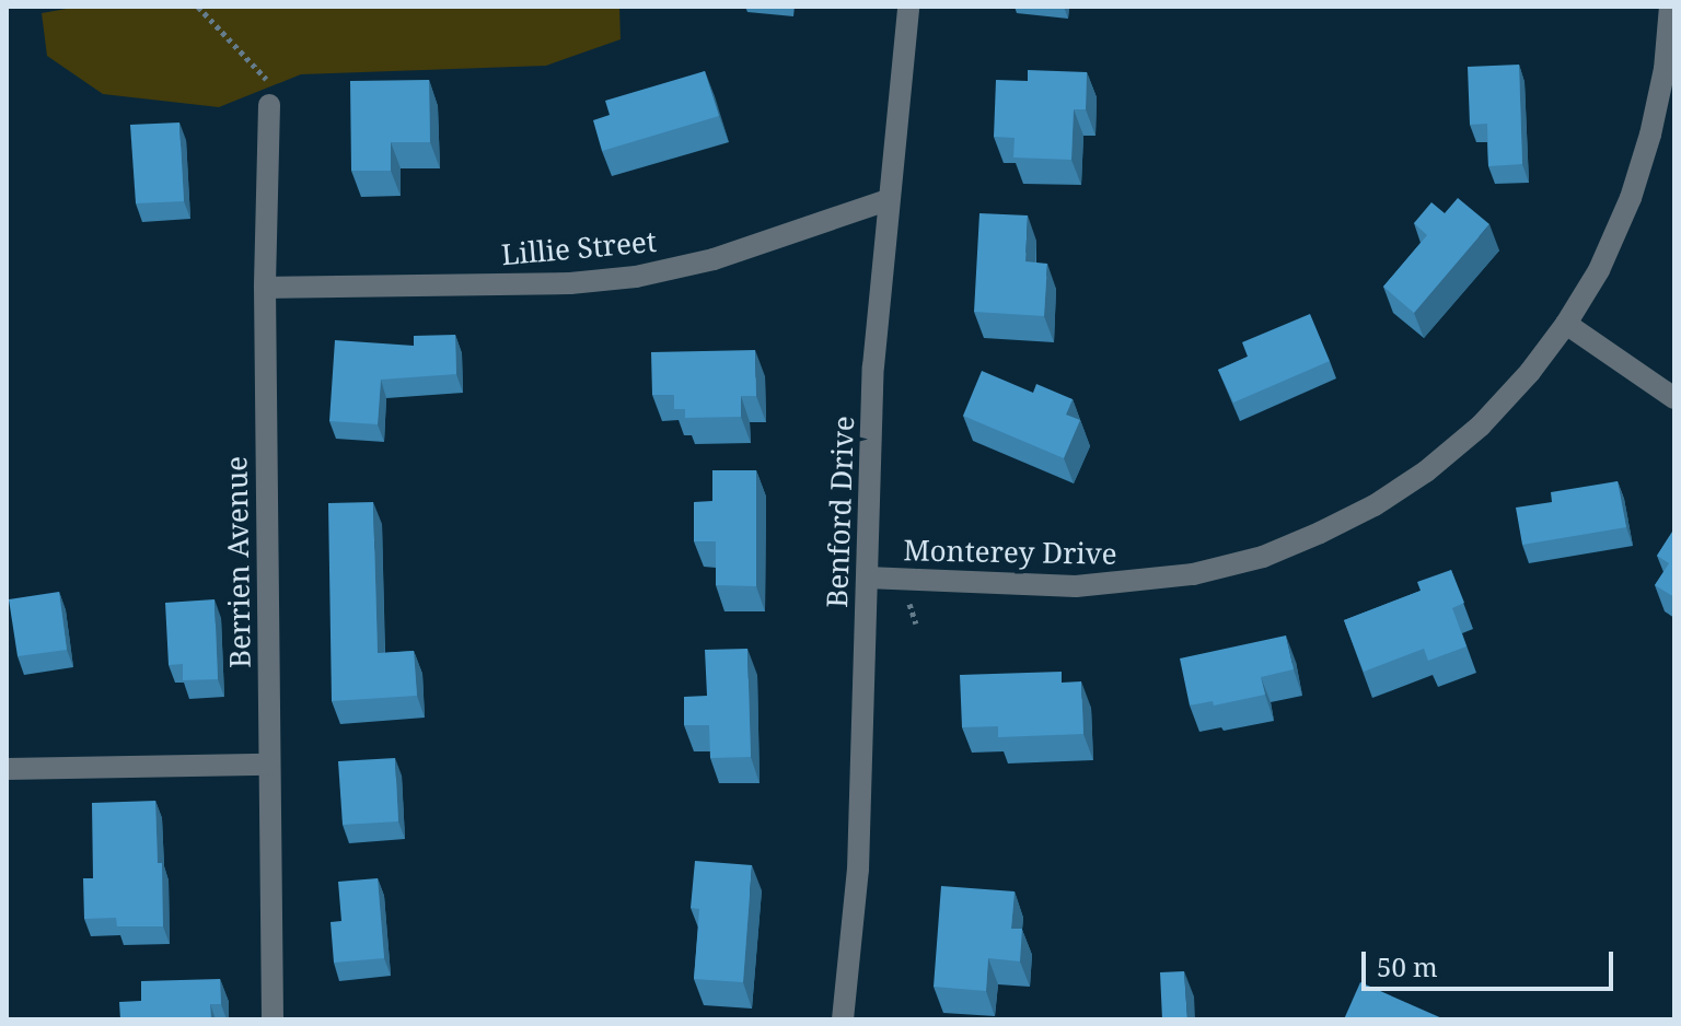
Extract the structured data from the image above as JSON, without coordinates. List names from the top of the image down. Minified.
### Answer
{"streets":{"street":["Lillie Street","Benford Drive","Monterey Drive","Berrien Avenue"]},"crossings":[["Lillie Street","Benford Drive"],["Lillie Street","Berrien Avenue"],["Benford Drive","Monterey Drive"]],"scale_bar":"50 m"}
